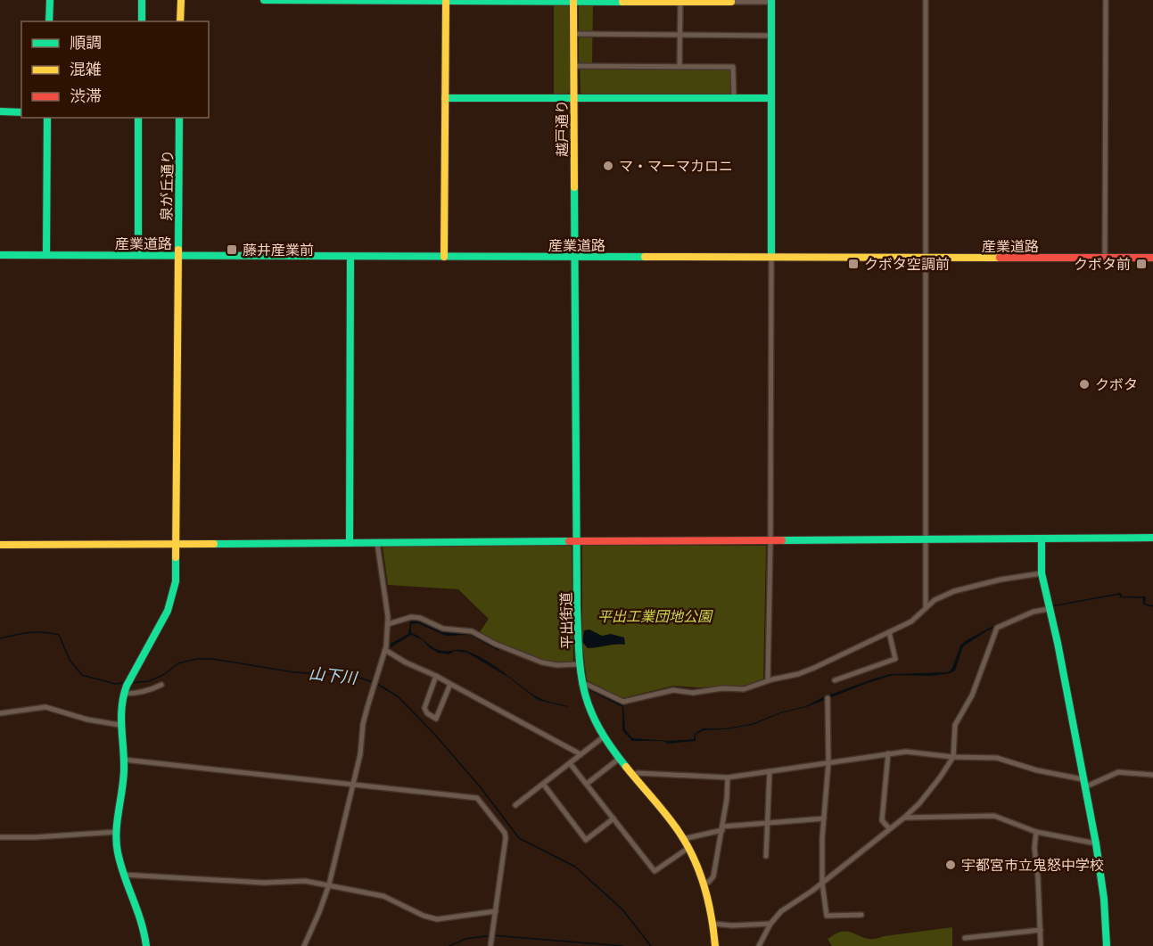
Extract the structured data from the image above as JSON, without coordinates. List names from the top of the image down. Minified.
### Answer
{"streets":{"street":["越戸通り","泉が丘通り","産業道路","平出街道"]},"crossings":[["越戸通り","産業道路"],["越戸通り","平出街道"],["泉が丘通り","産業道路"],["産業道路","平出街道"]],"water":["山下川"],"parks":["平出工業団地公園"],"places":{"other":["マ・マーマカロニ","クボタ","宇都宮市立鬼怒中学校"],"transit":["藤井産業前","クボタ空調前","クボタ前"]},"legend":["順調","混雑","渋滞"]}
